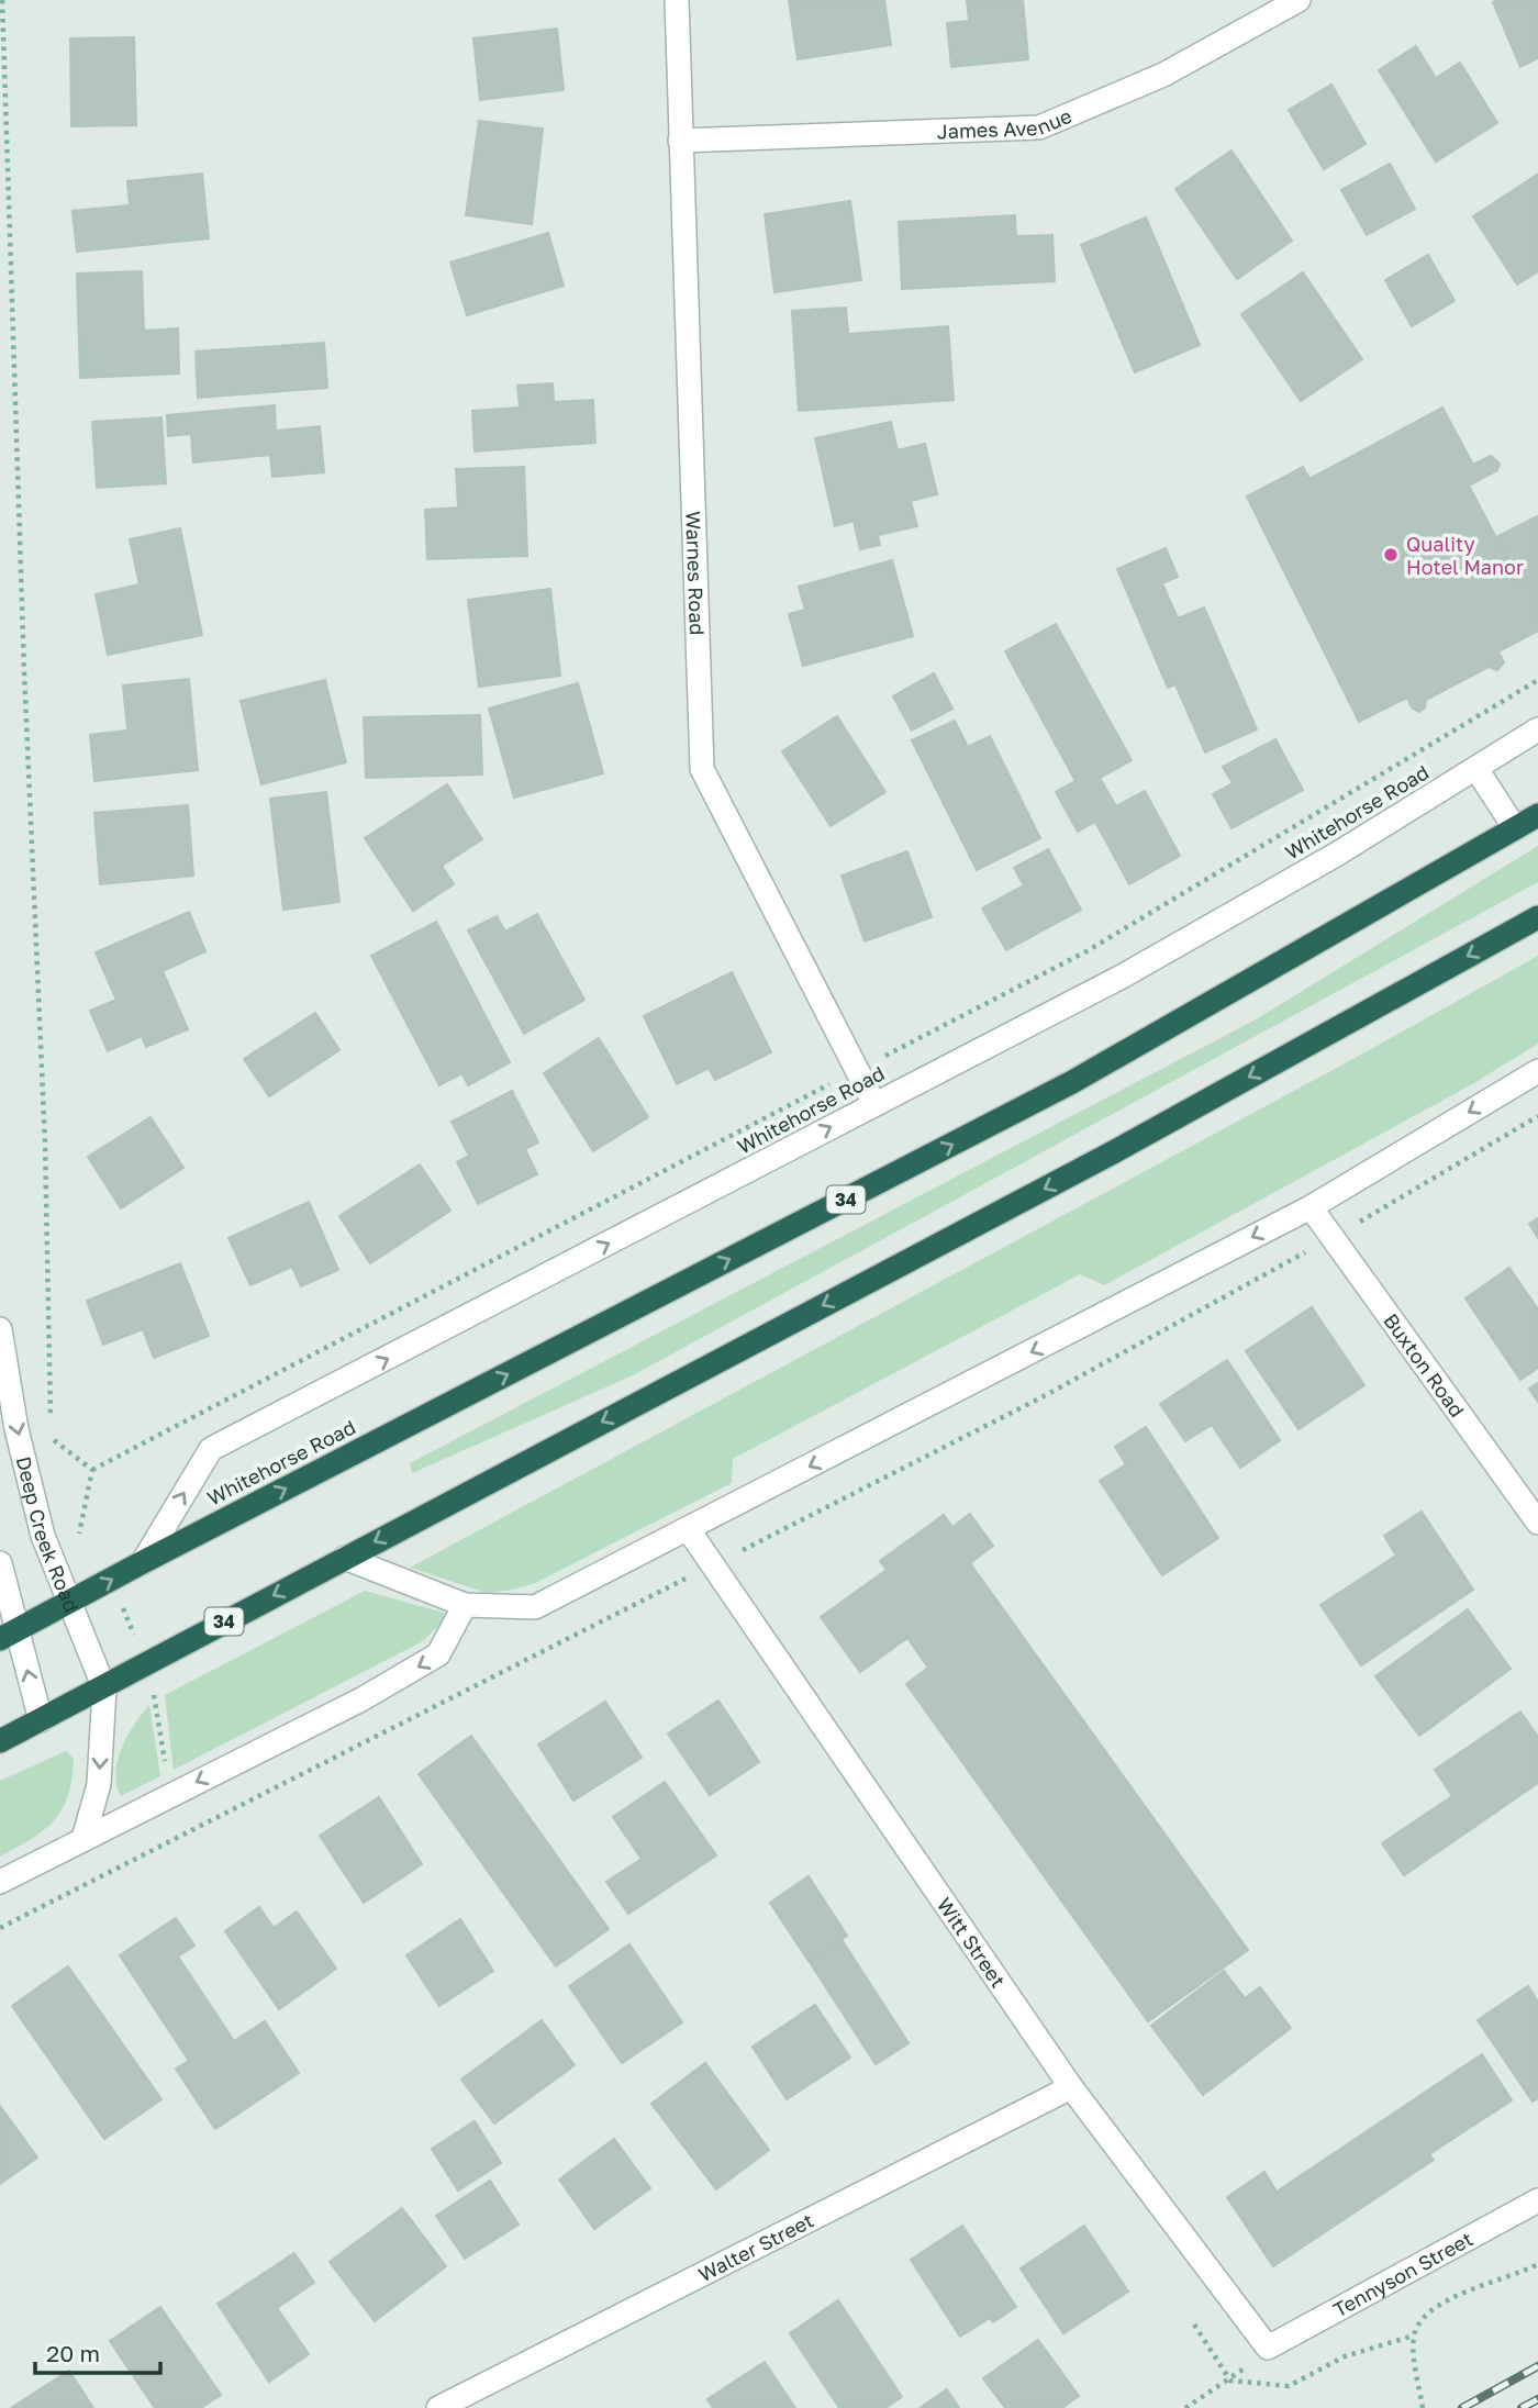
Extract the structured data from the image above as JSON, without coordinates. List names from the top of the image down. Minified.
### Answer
{"streets":{"highway":["Whitehorse Road","34"],"street":["James Avenue","Warnes Road","Buxton Road","Deep Creek Road","Witt Street","Walter Street","Tennyson Street"]},"crossings":[["James Avenue","Warnes Road"],["Warnes Road","Whitehorse Road"],["Whitehorse Road","Deep Creek Road"],["34","Deep Creek Road"],["Witt Street","Walter Street"],["Witt Street","Tennyson Street"]],"one_way":["Deep Creek Road"],"places":["Quality Hotel Manor"],"scale_bar":"20 m"}
